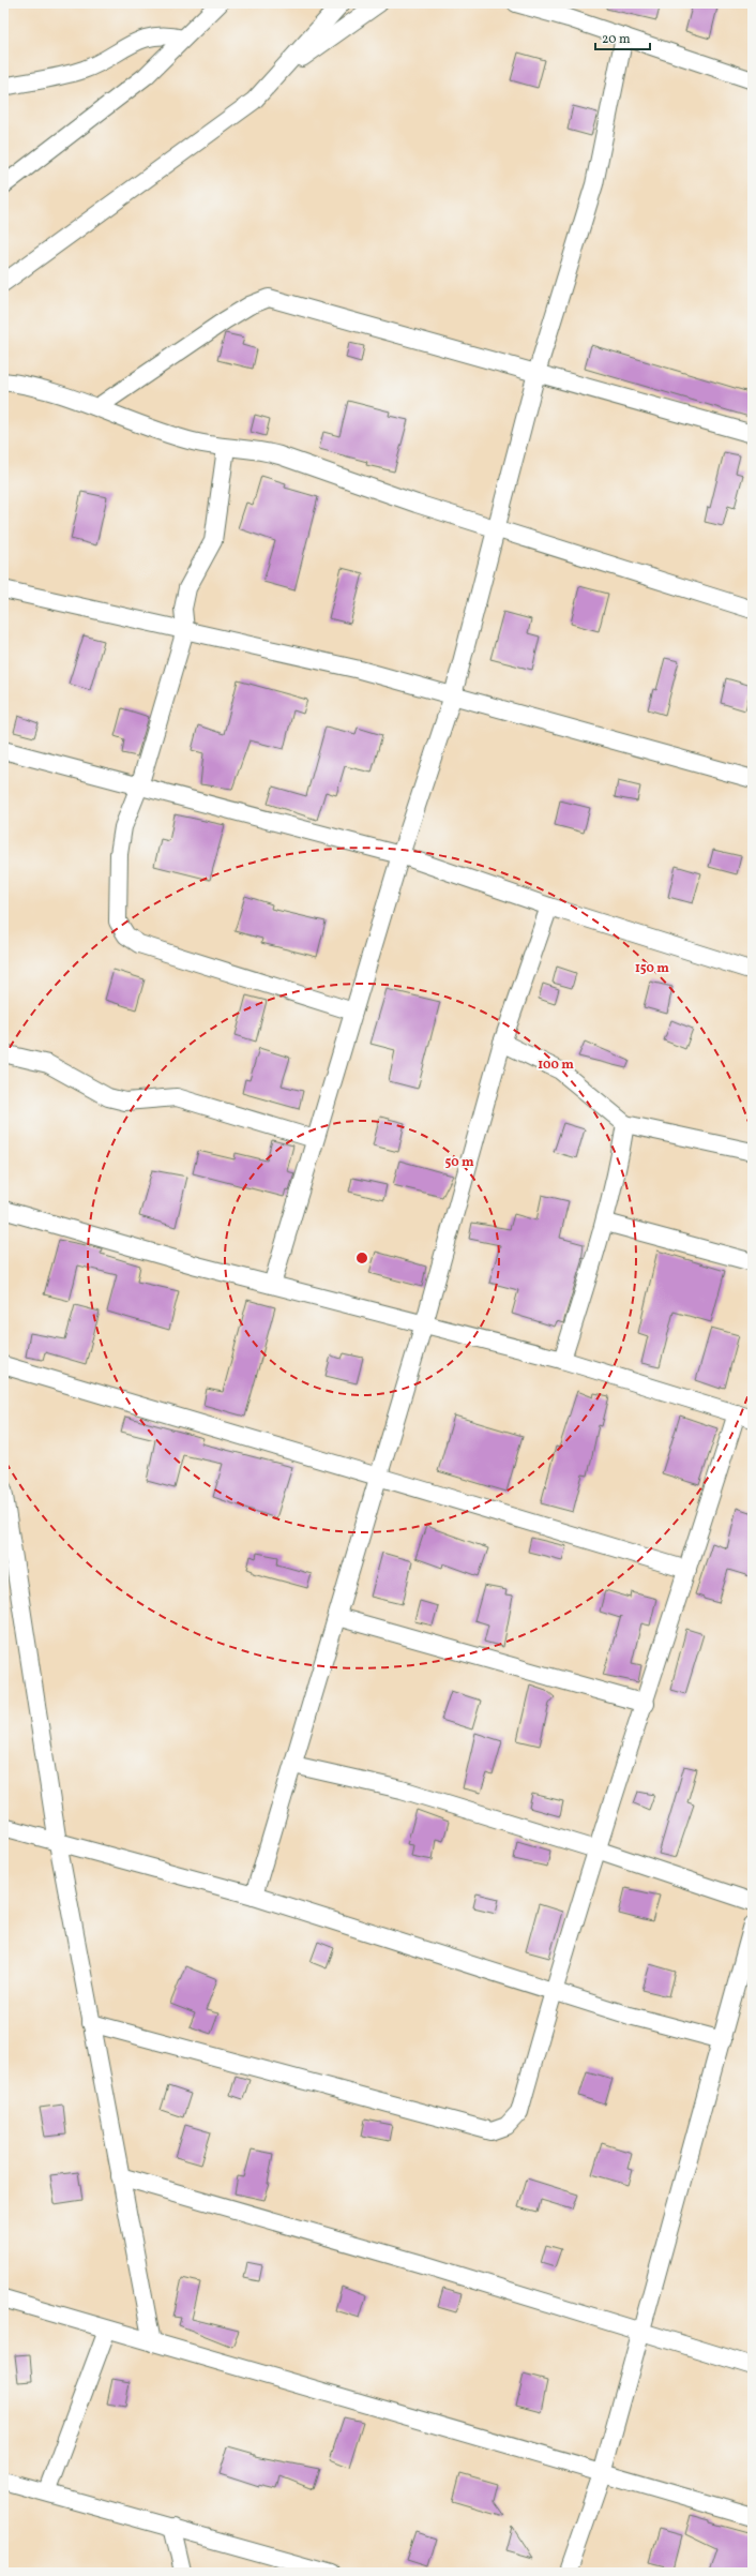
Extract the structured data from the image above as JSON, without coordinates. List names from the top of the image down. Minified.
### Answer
{"scale_bar":"20 m","rings":["150 m","100 m","50 m"]}
